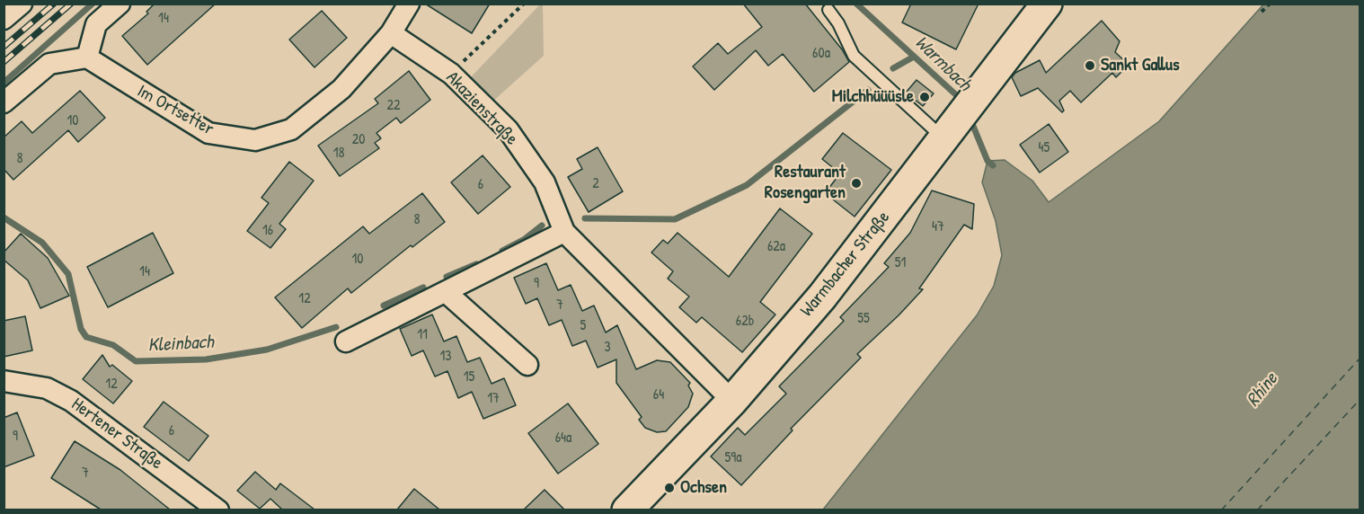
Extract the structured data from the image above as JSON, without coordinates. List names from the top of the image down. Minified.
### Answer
{"streets":{"main road":["Warmbacher Straße"],"street":["Akazienstraße","Im Ortsetter","Hertener Straße"]},"crossings":[["Akazienstraße","Im Ortsetter"],["Akazienstraße","Warmbacher Straße"]],"water":["Warmbach","Kleinbach","Rhine"],"places":["Sankt Gallus","Milchhüüüsle","Restaurant Rosengarten","Ochsen"],"house_numbers":["14","60a","22","10","20","45","18","8","2","6","8","47","16","62a","10","51","14","9","12","7","55","62b","5","11","3","13","15","12","64","17","6","9","64a","59a","7"]}
